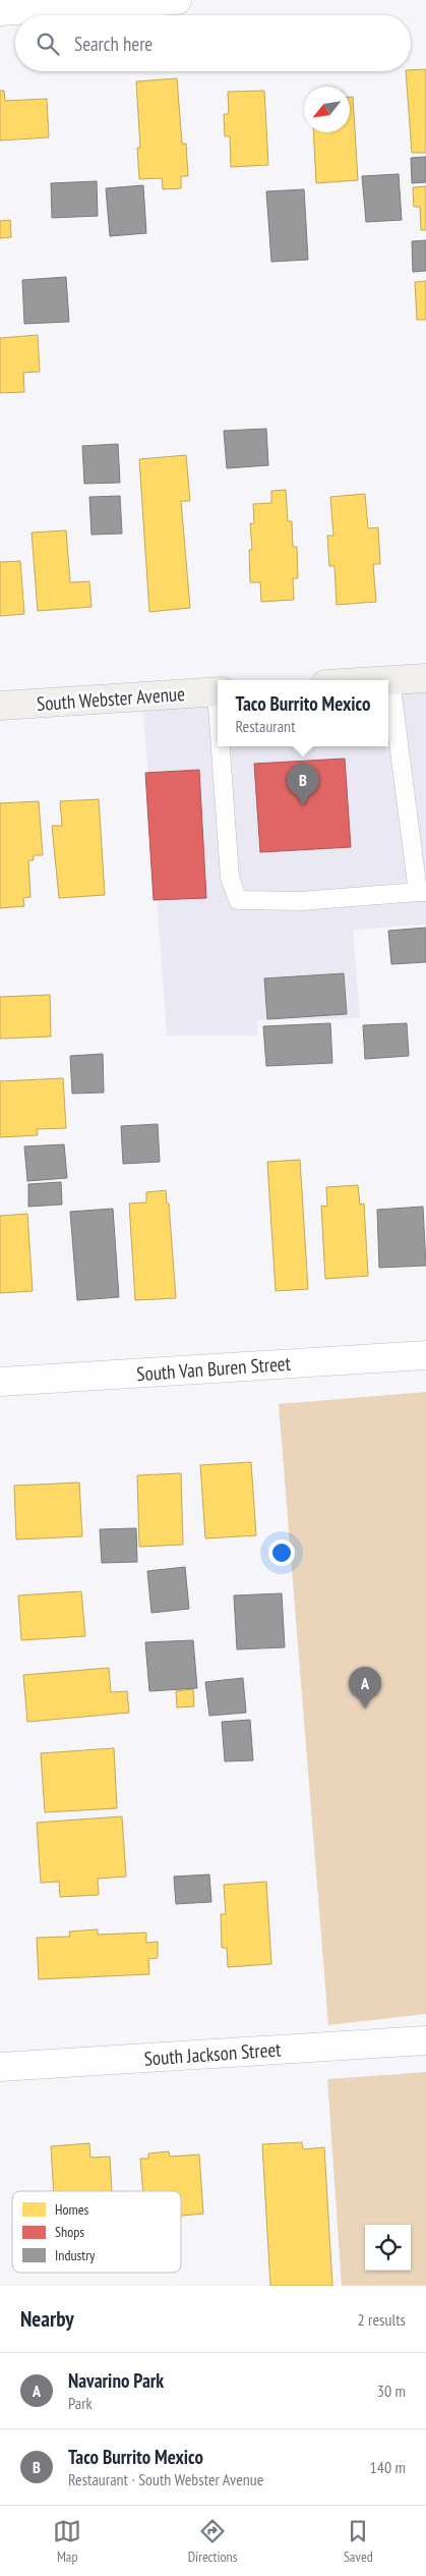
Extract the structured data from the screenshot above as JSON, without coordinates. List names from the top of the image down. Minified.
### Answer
{"streets":{"main road":["South Webster Avenue"],"street":["South Van Buren Street","South Jackson Street"]},"legend":["Homes","Shops","Industry"],"north":"bottom left","page":{"search":"Search here","popup":["Taco Burrito Mexico","Restaurant"],"pins":["B","A"],"heading":["Nearby","2 results"],"list":[{"mark":"A","name":"Navarino Park","note":"Park","value":"30 m"},{"mark":"B","name":"Taco Burrito Mexico","note":"Restaurant · South Webster Avenue","value":"140 m"}],"nav":["Map","Directions","Saved"]}}
